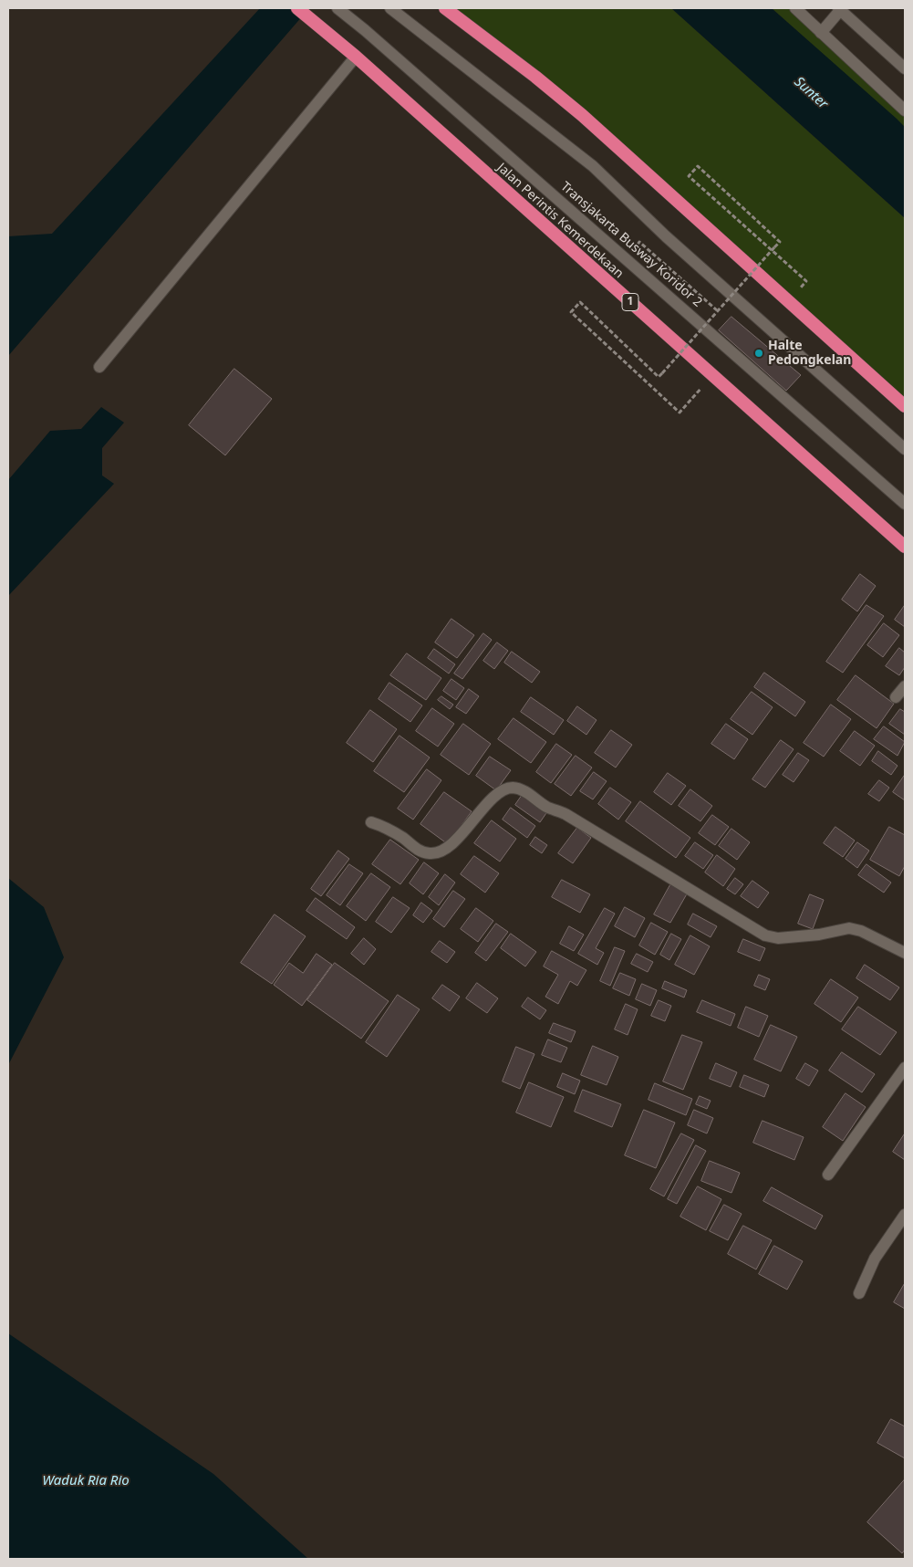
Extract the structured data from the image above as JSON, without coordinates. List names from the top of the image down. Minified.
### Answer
{"streets":{"highway":["Jalan Perintis Kemerdekaan","1"],"street":["Transjakarta Busway Koridor 2"]},"water":["Sunter","Waduk Ria Rio"],"places":["Halte Pedongkelan"]}
